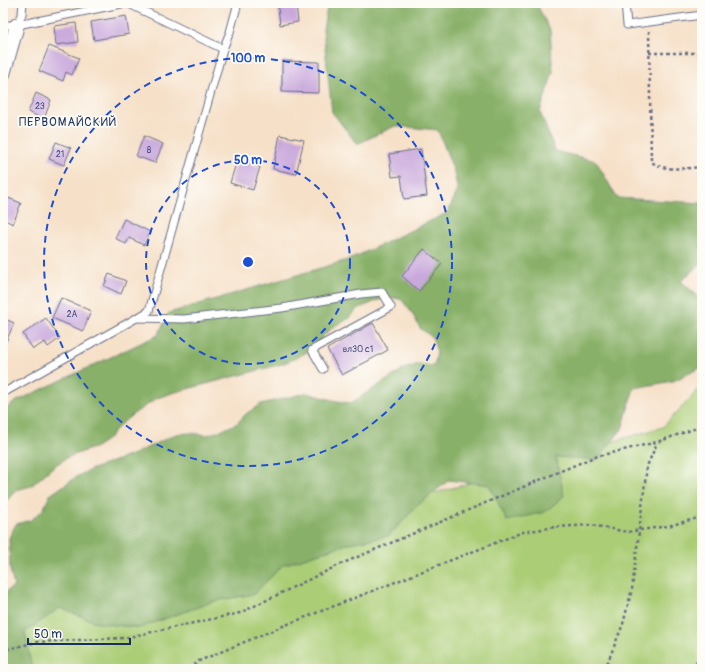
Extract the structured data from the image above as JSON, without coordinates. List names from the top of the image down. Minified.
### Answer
{"districts":["ПЕРВОМАЙСКИЙ"],"house_numbers":["23","8","21","2А","вл30 с1"],"scale_bar":"50 m","rings":["100 m","50 m"]}
